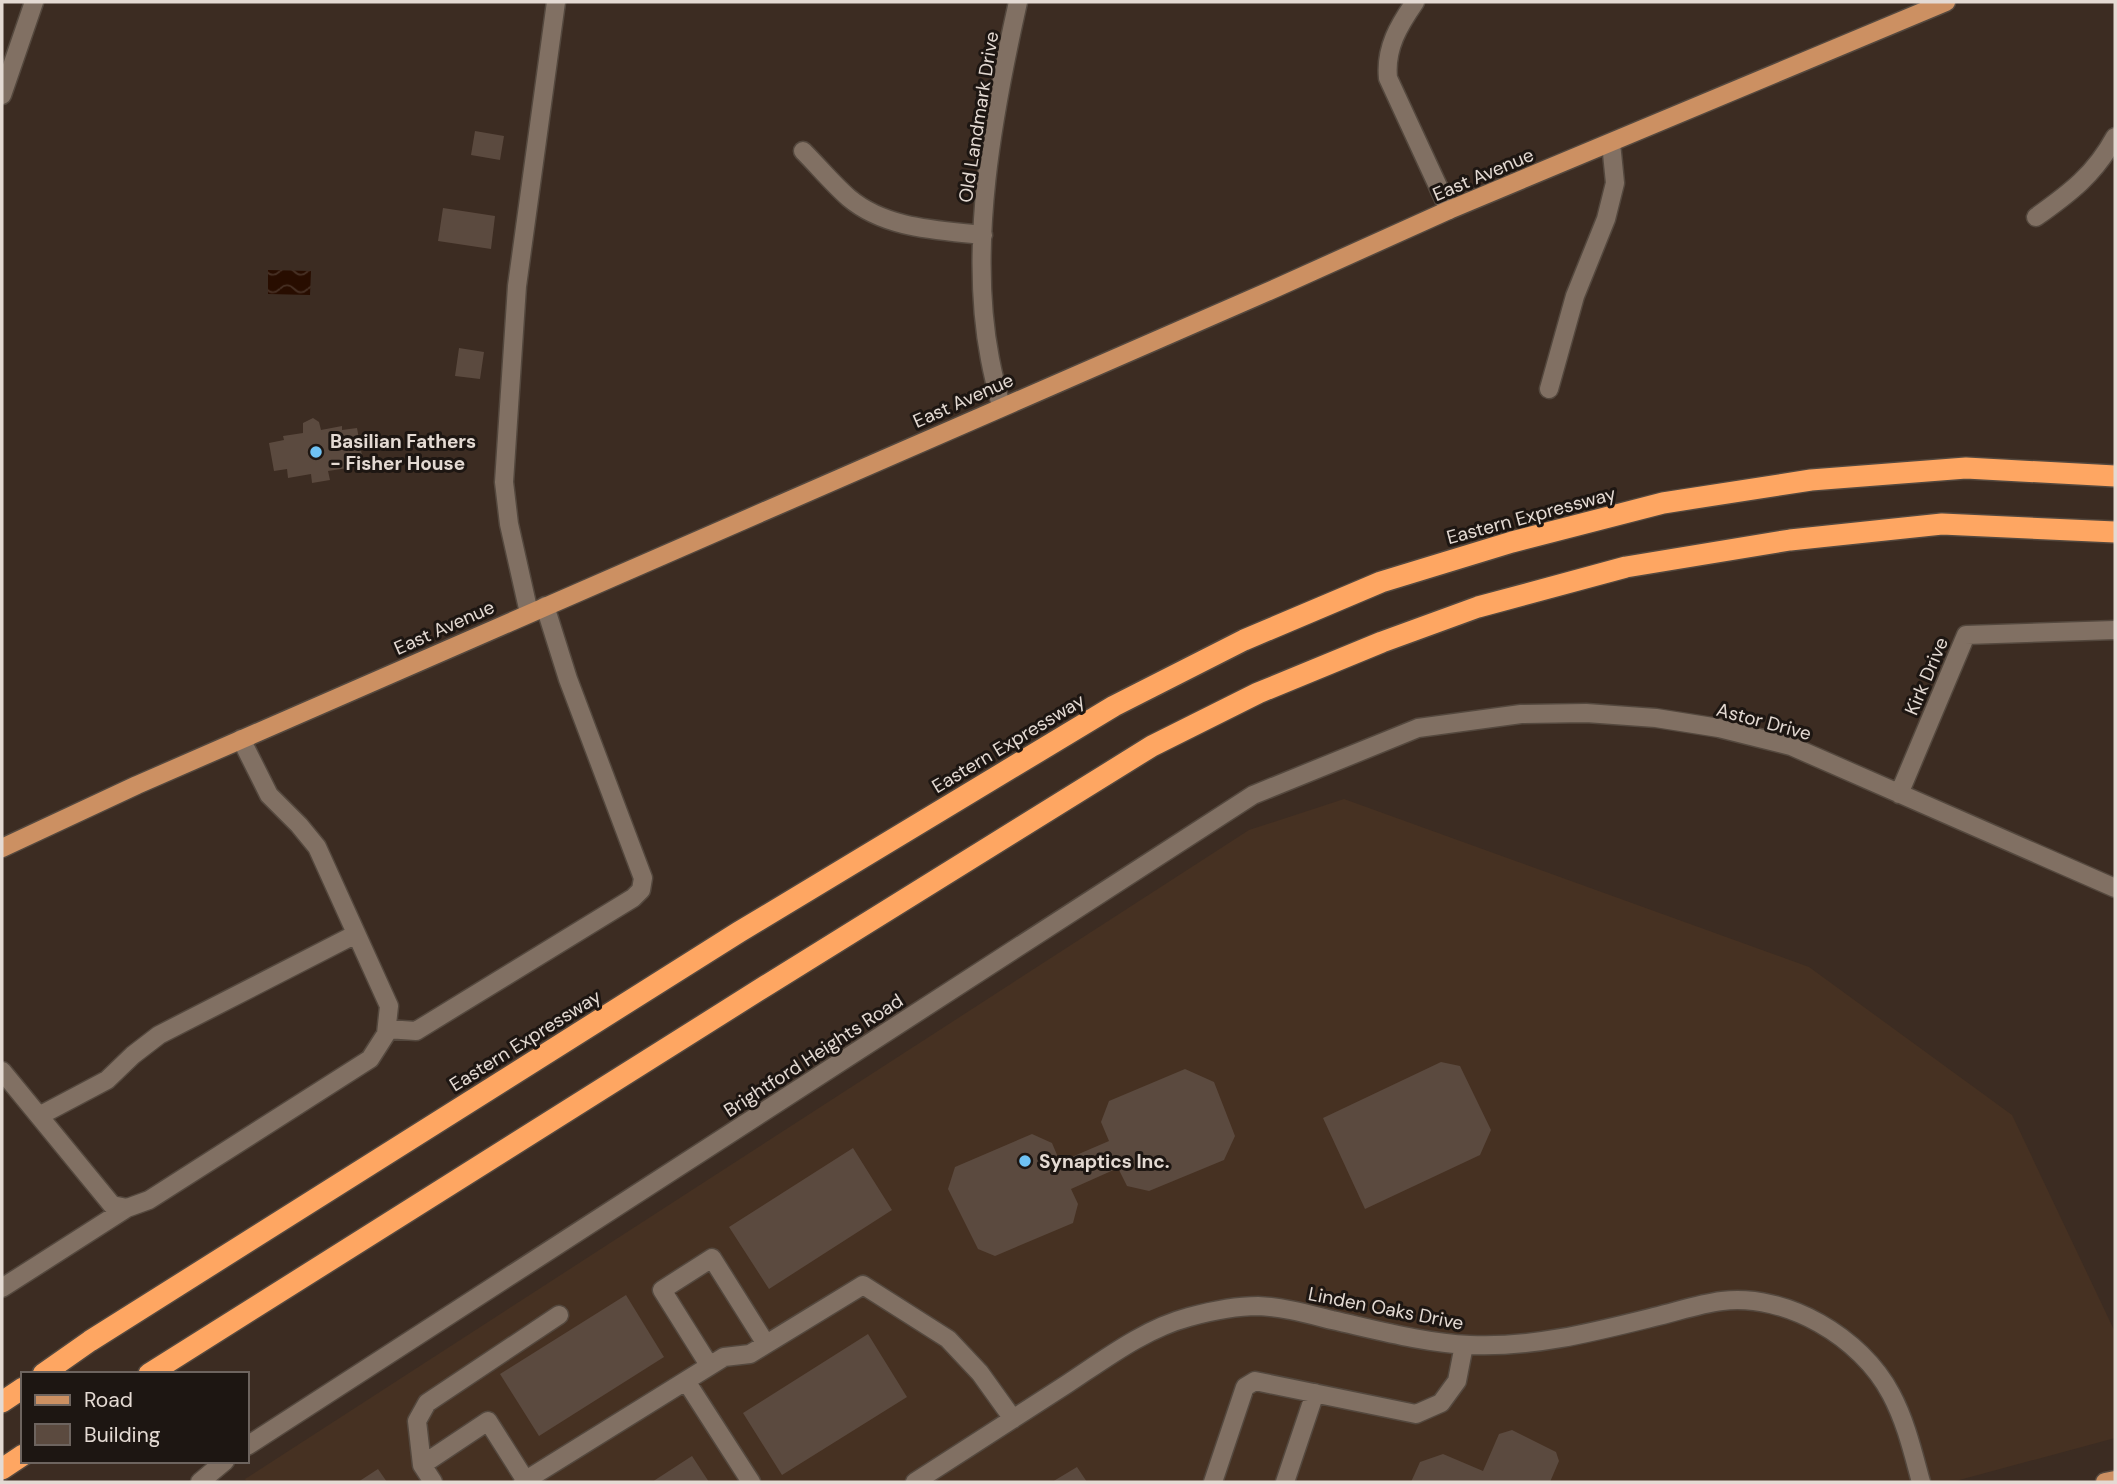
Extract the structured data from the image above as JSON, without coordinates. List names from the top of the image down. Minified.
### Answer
{"streets":{"highway":["Eastern Expressway"],"main road":["East Avenue"],"street":["Old Landmark Drive","Kirk Drive","Astor Drive","Brightford Heights Road","Linden Oaks Drive"]},"crossings":[["Old Landmark Drive","East Avenue"],["Kirk Drive","Astor Drive"],["Astor Drive","Brightford Heights Road"]],"places":["Basilian Fathers - Fisher House","Synaptics Inc."],"legend":["Road","Building"]}
